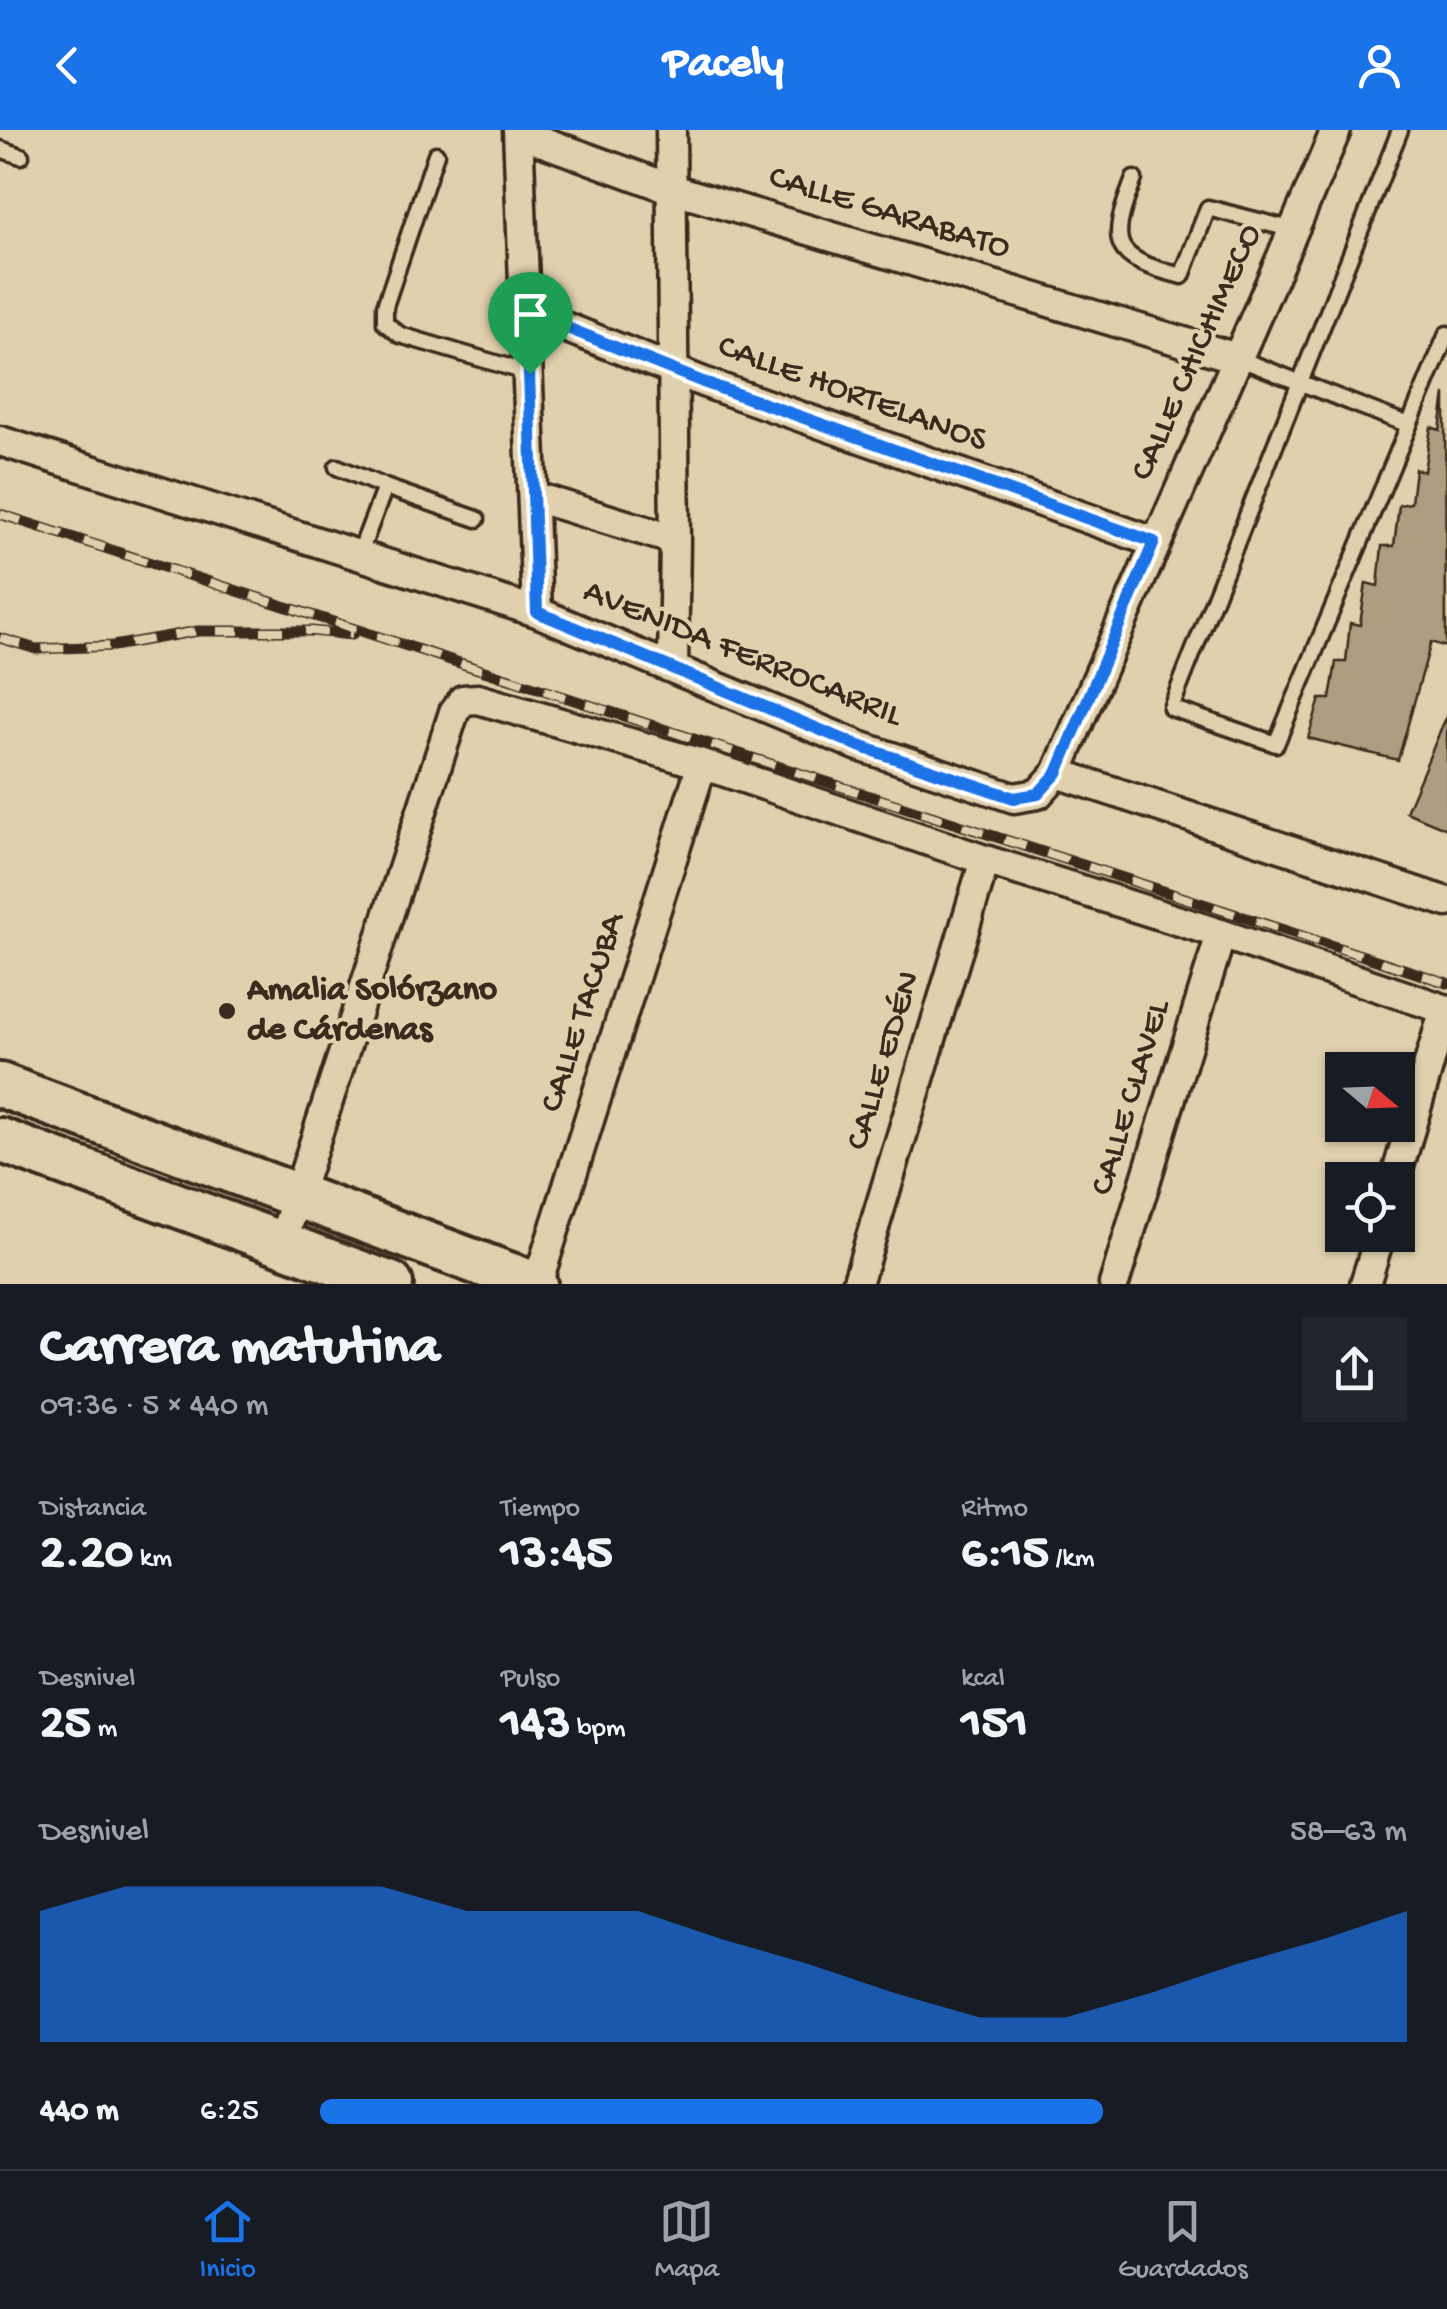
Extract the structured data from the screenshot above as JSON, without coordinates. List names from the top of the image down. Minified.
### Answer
{"streets":{"street":["CALLE GARABATO","CALLE CHICHIMECO","CALLE HORTELANOS","AVENIDA FERROCARRIL","CALLE TACUBA","CALLE EDÉN","CALLE CLAVEL"]},"crossings":[["CALLE GARABATO","CALLE CHICHIMECO"],["CALLE CHICHIMECO","CALLE HORTELANOS"],["CALLE CHICHIMECO","AVENIDA FERROCARRIL"]],"places":["Amalia Solórzano de Cárdenas"],"north":"right","page":{"header":"Pacely","heading":["Carrera matutina","09:36 · 5 × 440 m"],"stats":[["Distancia","2.20 km"],["Tiempo","13:45"],["Ritmo","6:15 /km"],["Desnivel","25 m"],["Pulso","143 bpm"],["kcal","151"]],"chart":["Desnivel","58–63 m"],"list":[{"name":"440 m","note":"6:25"}],"tabs":["Inicio","Mapa","Guardados"]}}
